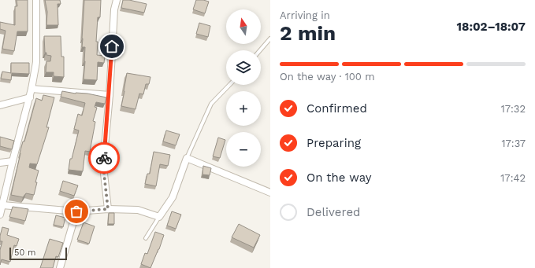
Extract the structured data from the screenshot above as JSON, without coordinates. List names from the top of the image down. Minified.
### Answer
{"scale_bar":"50 m","north":"top","page":{"heading":["2 min","Arriving in","18:02–18:07"],"map_buttons":["+","−"],"bar":"On the way · 100 m","list":[["Confirmed","17:32"],["Preparing","17:37"],["On the way","17:42"],"Delivered"],"scale":"50 m"}}
